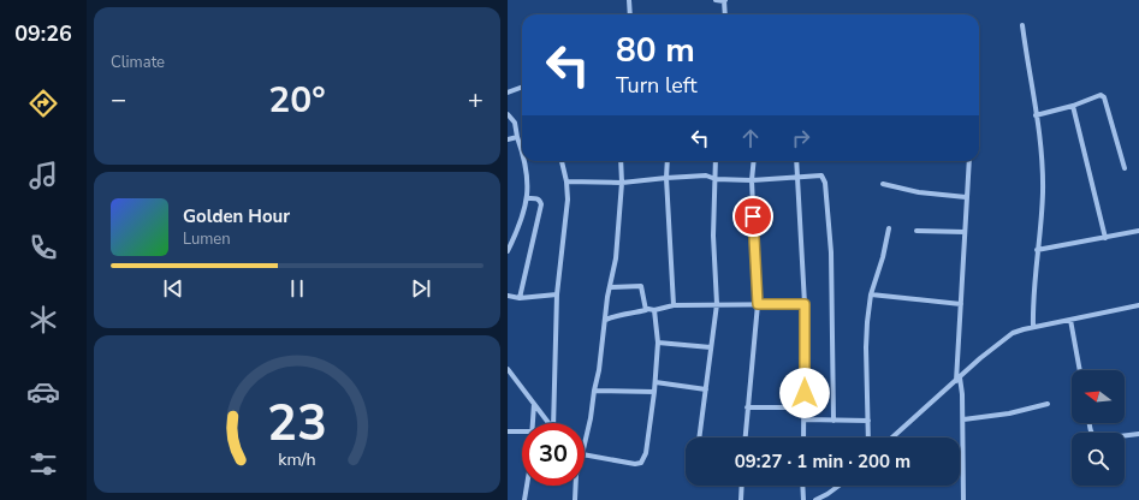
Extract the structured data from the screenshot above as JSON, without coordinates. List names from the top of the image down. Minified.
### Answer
{"north":"left","page":{"tabs":"09:26","tile":"Climate","turn":["80 m","Turn left"],"heat":["−","20°","+"],"song":["Golden Hour","Lumen"],"limit":"30","trip":"09:27 · 1 min · 200 m","gauge":["23","km/h"]}}
